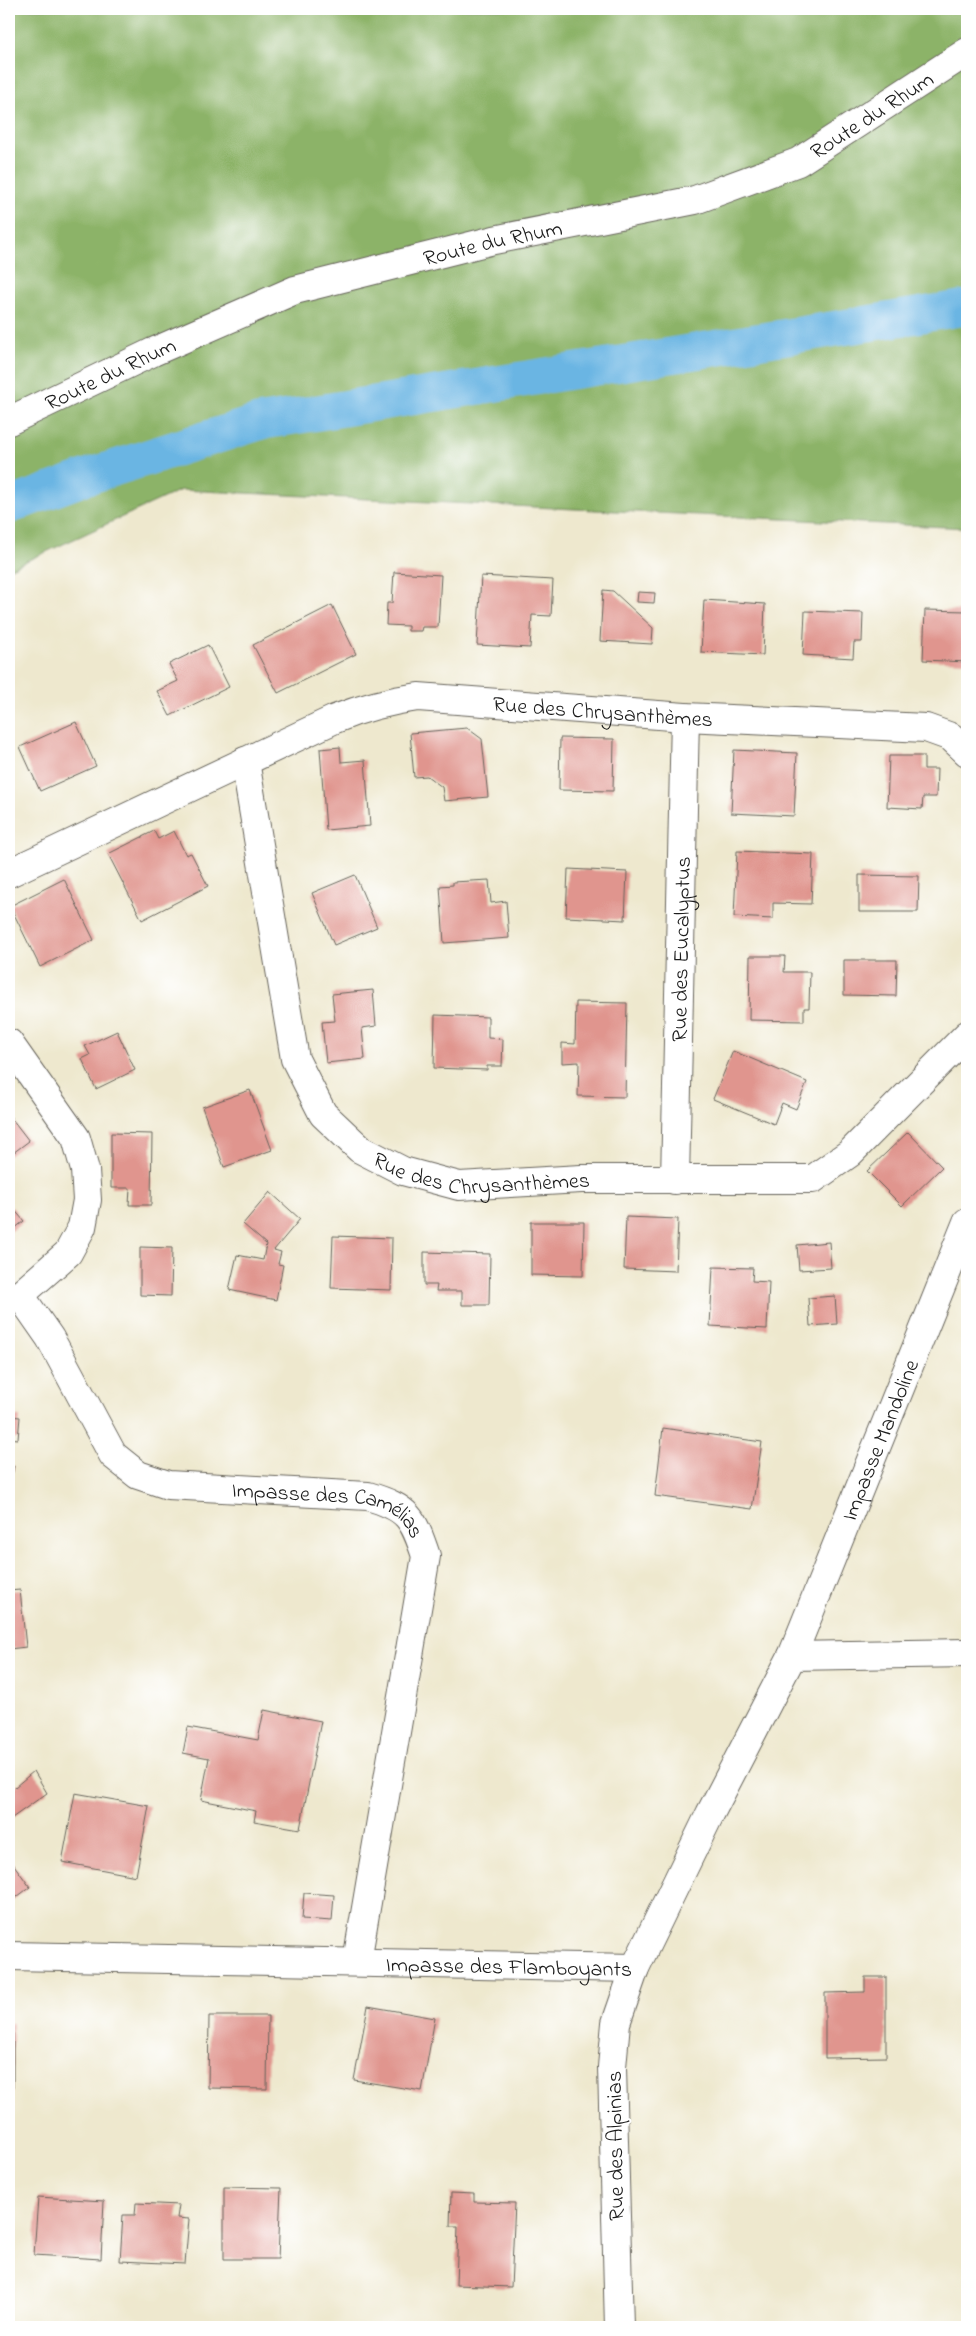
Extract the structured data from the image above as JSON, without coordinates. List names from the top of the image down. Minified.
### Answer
{"streets":{"street":["Route du Rhum","Rue des Chrysanthèmes","Rue des Eucalyptus","Impasse Mandoline","Impasse des Camélias","Impasse des Flamboyants","Rue des Alpinias"]},"crossings":[["Rue des Chrysanthèmes","Rue des Eucalyptus"],["Impasse Mandoline","Impasse des Flamboyants"],["Impasse des Camélias","Impasse des Flamboyants"],["Impasse des Flamboyants","Rue des Alpinias"]]}
